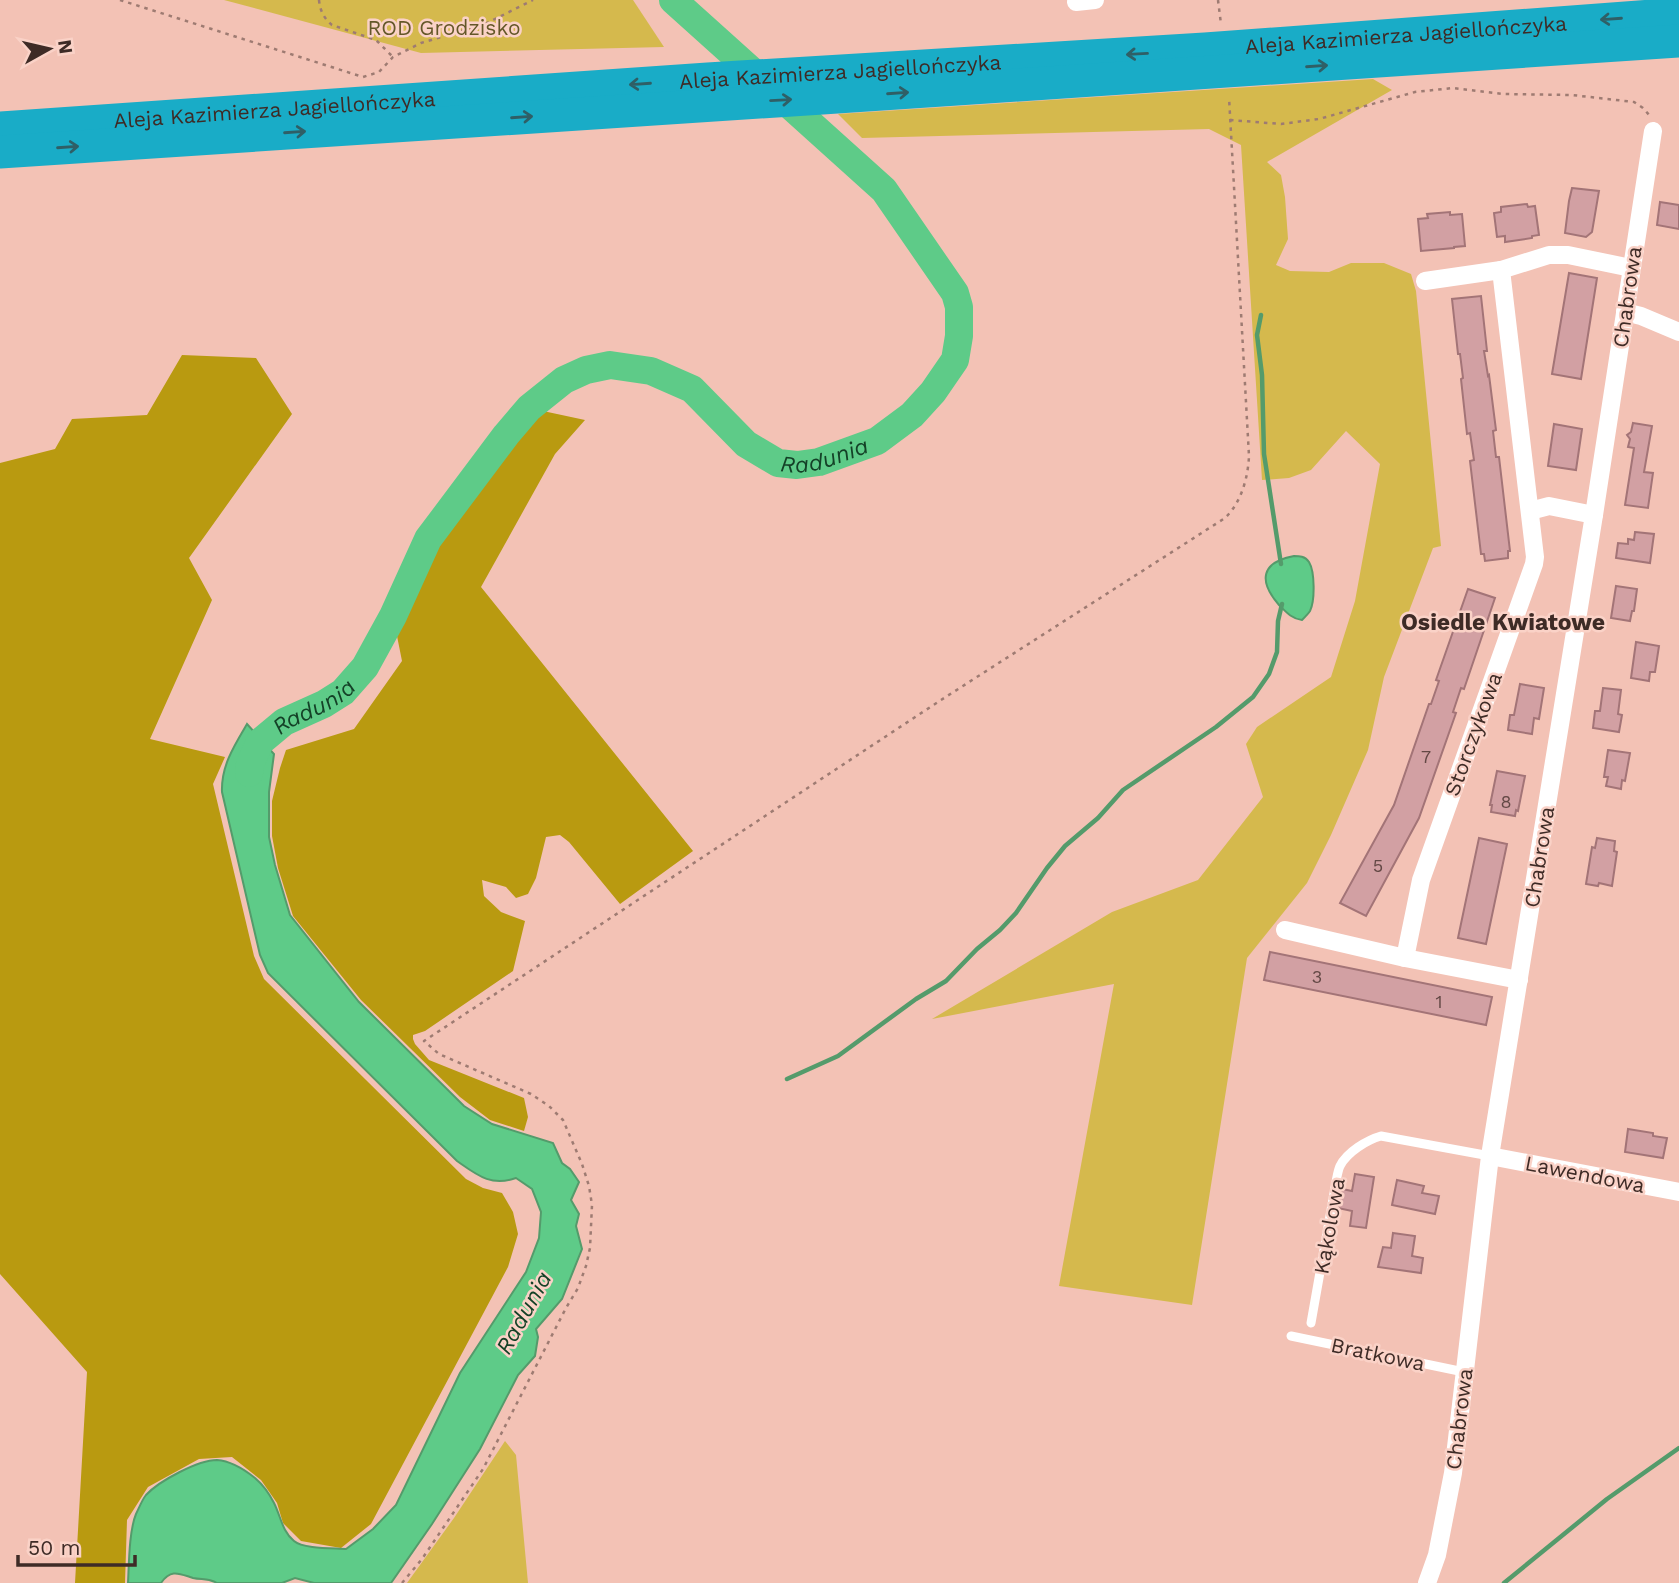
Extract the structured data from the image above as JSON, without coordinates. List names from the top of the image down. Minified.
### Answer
{"streets":{"highway":["Aleja Kazimierza Jagiellończyka"],"street":["Chabrowa","Storczykowa","Lawendowa"],"lane":["Kąkolowa","Bratkowa"]},"crossings":[["Chabrowa","Lawendowa"],["Chabrowa","Kąkolowa"],["Chabrowa","Bratkowa"],["Lawendowa","Kąkolowa"]],"districts":["Osiedle Kwiatowe"],"water":["Radunia"],"parks":["ROD Grodzisko"],"house_numbers":["7","8","5","3","1"],"scale_bar":"50 m","north":"right"}
